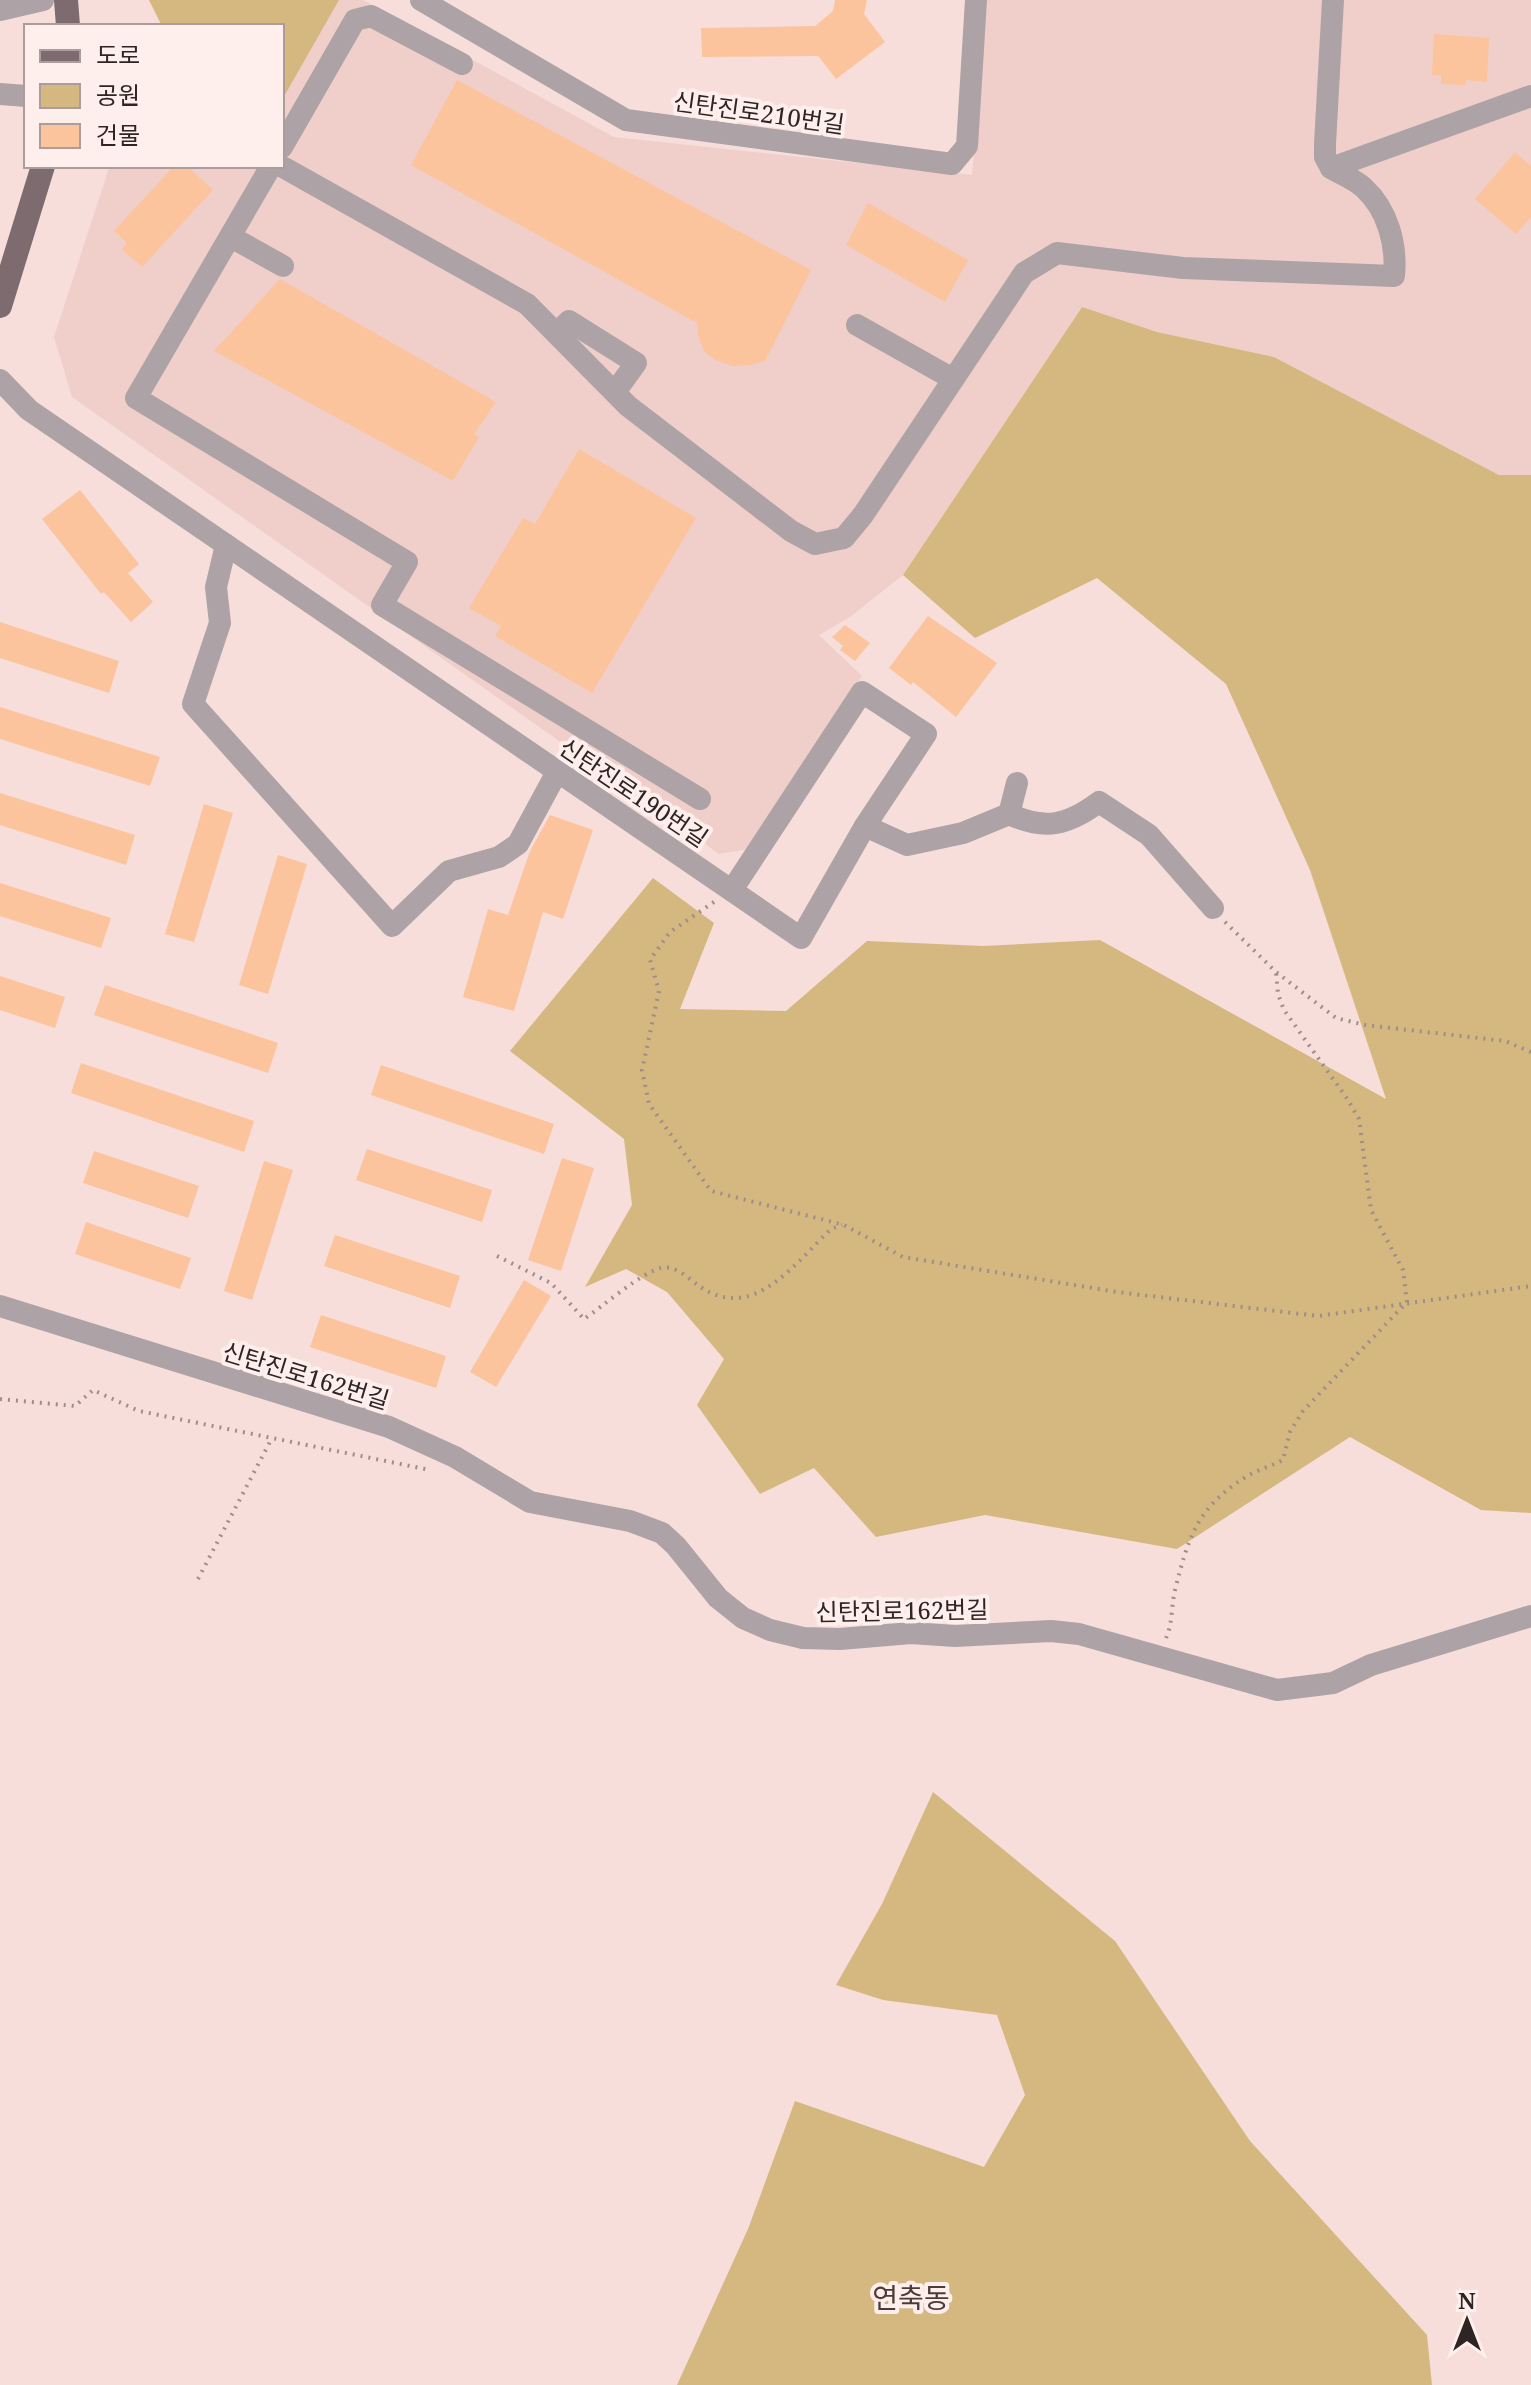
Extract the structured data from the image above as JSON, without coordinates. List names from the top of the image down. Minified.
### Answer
{"streets":{"street":["신탄진로210번길","신탄진로190번길","신탄진로162번길"]},"districts":["연축동"],"legend":["도로","공원","건물"],"north":"top"}
